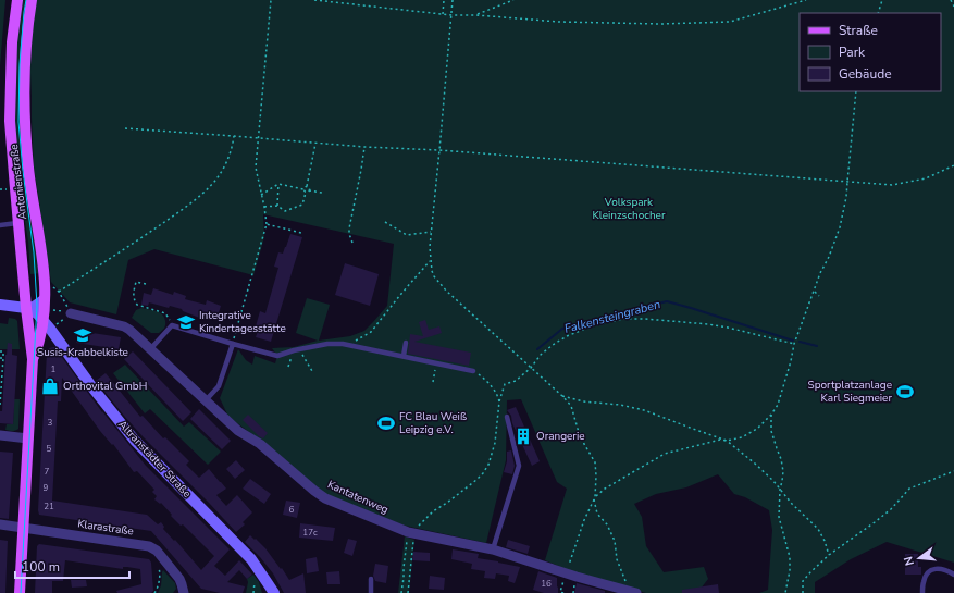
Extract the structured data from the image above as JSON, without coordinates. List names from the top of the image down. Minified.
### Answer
{"streets":{"main road":["Antonienstraße"],"street":["Altranstädter Straße","Kantatenweg","Klarastraße"]},"crossings":[["Antonienstraße","Altranstädter Straße"],["Antonienstraße","Klarastraße"]],"water":["Falkensteingraben"],"parks":["Volkspark Kleinzschocher"],"places":{"school or university":["Integrative Kindertagesstätte","Susis-Krabbelkiste"],"shop":["Orthovital GmbH"],"sports":["Sportplatzanlage Karl Siegmeier","FC Blau Weiß Leipzig e.V."],"building":["Orangerie"]},"house_numbers":["1","3","5","7","9","21","6","17c","16"],"legend":["Straße","Park","Gebäude"],"scale_bar":"100 m","north":"left"}
